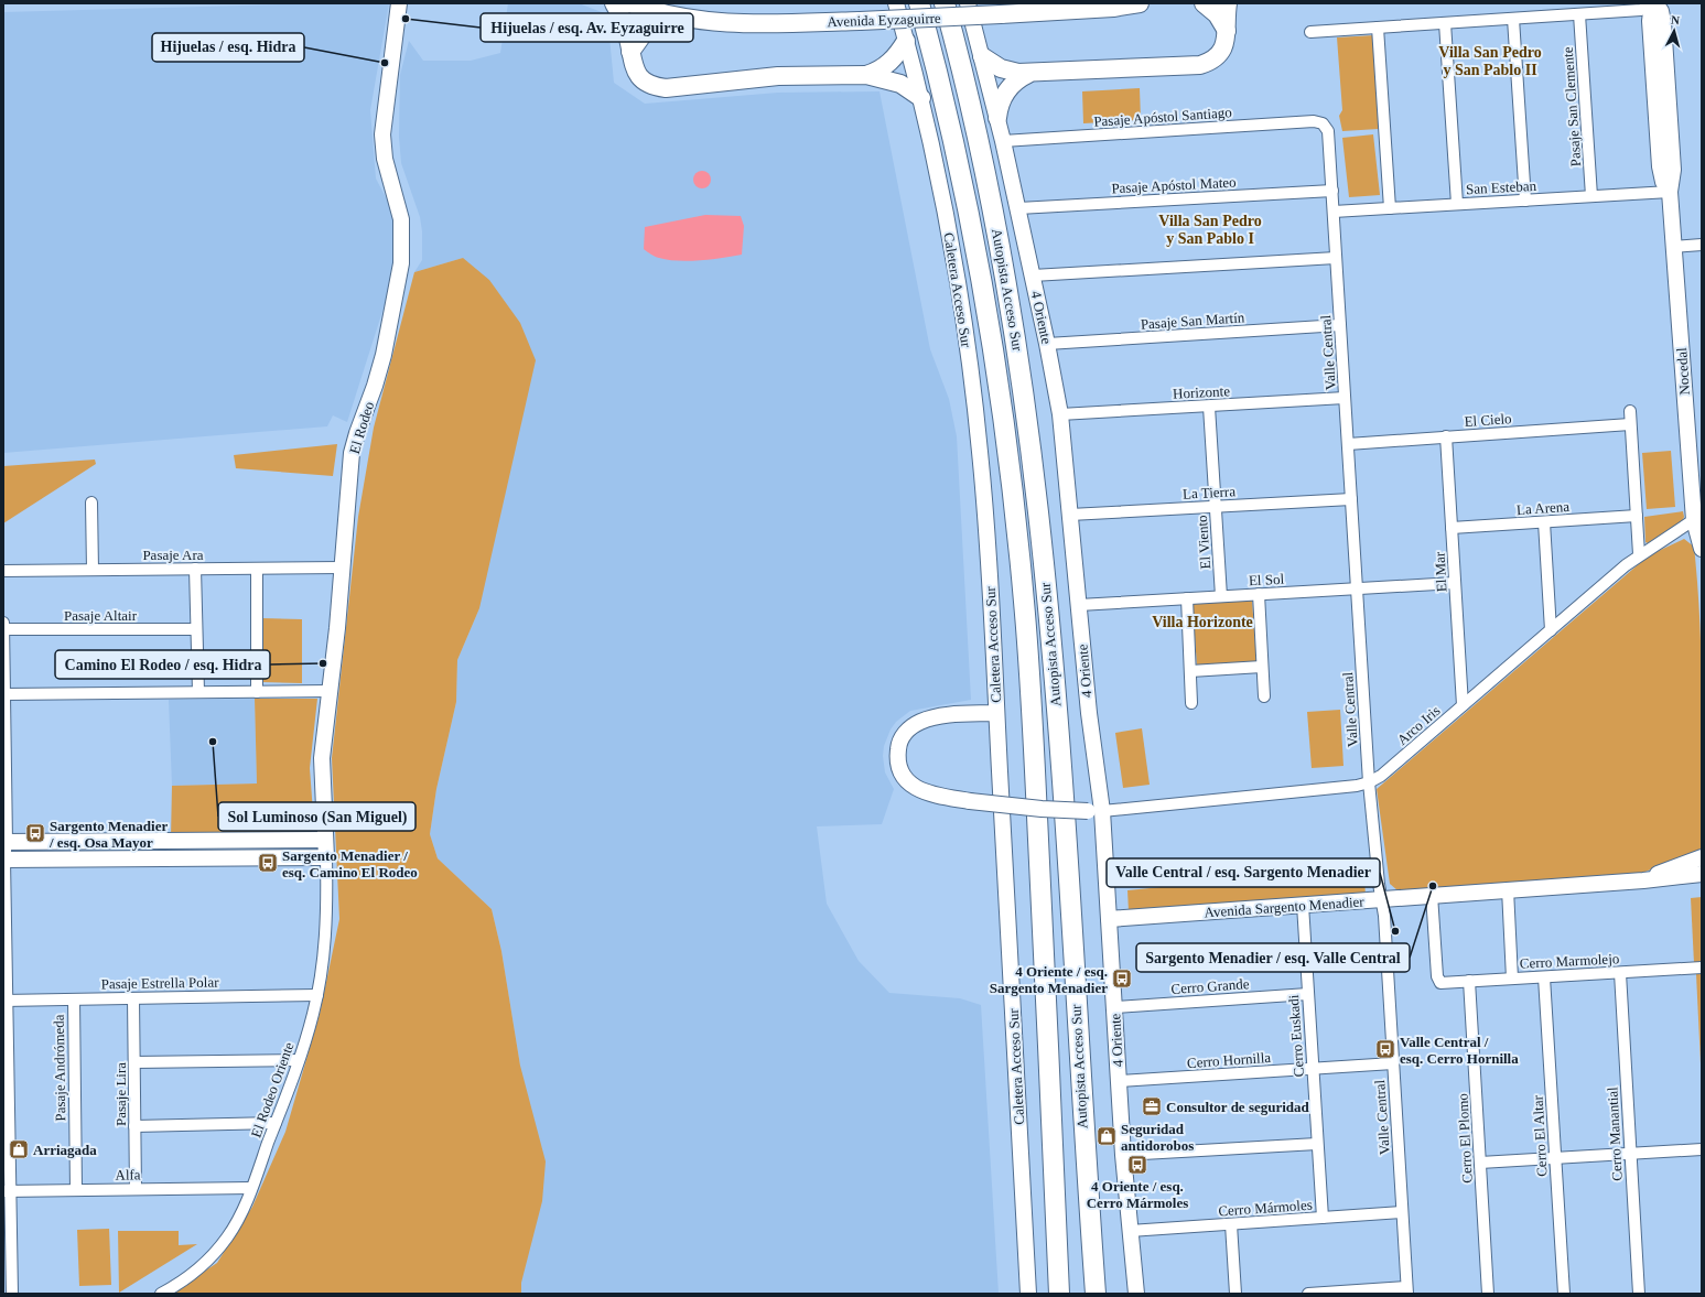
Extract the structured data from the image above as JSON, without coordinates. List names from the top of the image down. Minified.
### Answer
{"streets":{"highway":["Autopista Acceso Sur"],"main road":["Avenida Eyzaguirre","Caletera Acceso Sur","4 Oriente","Nocedal","El Rodeo","Avenida Sargento Menadier"],"street":["Pasaje San Clemente","Pasaje Apóstol Santiago","Pasaje Apóstol Mateo","San Esteban","Pasaje San Martín","Valle Central","Horizonte","El Cielo","La Tierra","La Arena","El Viento","Pasaje Ara","El Mar","El Sol","Pasaje Altair","Arco Iris","Cerro Marmolejo","Pasaje Estrella Polar","Cerro Grande","Cerro Euskadi","Cerro Hornilla","Pasaje Andrómeda","El Rodeo Oriente","Pasaje Lira","Cerro Manantial","Cerro El Altar","Cerro El Plomo","Alfa","Cerro Mármoles"]},"crossings":[["Pasaje San Clemente","San Esteban"],["Pasaje Apóstol Santiago","4 Oriente"],["Pasaje Apóstol Santiago","Valle Central"],["Pasaje Apóstol Mateo","4 Oriente"],["Pasaje Apóstol Mateo","Valle Central"],["San Esteban","Valle Central"],["San Esteban","Nocedal"],["4 Oriente","Pasaje San Martín"],["4 Oriente","Horizonte"],["4 Oriente","La Tierra"],["4 Oriente","El Sol"],["4 Oriente","Arco Iris"],["4 Oriente","Avenida Sargento Menadier"],["4 Oriente","Cerro Grande"],["4 Oriente","Cerro Hornilla"],["4 Oriente","Cerro Mármoles"],["Pasaje San Martín","Valle Central"],["Valle Central","Horizonte"],["Valle Central","El Cielo"],["Valle Central","La Tierra"],["Valle Central","El Sol"],["Valle Central","Arco Iris"],["Valle Central","Avenida Sargento Menadier"],["Valle Central","Cerro Hornilla"],["Valle Central","Cerro Mármoles"],["Nocedal","Arco Iris"],["Horizonte","El Viento"],["El Cielo","El Mar"],["El Rodeo","Pasaje Ara"],["El Rodeo","El Rodeo Oriente"],["La Tierra","El Viento"],["La Arena","El Mar"],["El Viento","El Sol"],["El Mar","El Sol"],["El Mar","Arco Iris"],["Avenida Sargento Menadier","Cerro Marmolejo"],["Avenida Sargento Menadier","Cerro Euskadi"],["Cerro Marmolejo","Cerro Manantial"],["Cerro Marmolejo","Cerro El Altar"],["Cerro Marmolejo","Cerro El Plomo"],["Pasaje Estrella Polar","Pasaje Andrómeda"],["Pasaje Estrella Polar","El Rodeo Oriente"],["Pasaje Estrella Polar","Pasaje Lira"],["Cerro Grande","Cerro Euskadi"],["Cerro Euskadi","Cerro Hornilla"],["Cerro Euskadi","Cerro Mármoles"],["Pasaje Andrómeda","Alfa"],["El Rodeo Oriente","Alfa"],["Pasaje Lira","Alfa"]],"districts":["Villa San Pedro y San Pablo II","Villa San Pedro y San Pablo I","Villa Horizonte"],"places":{"other":["Hijuelas / esq. Av. Eyzaguirre","Hijuelas / esq. Hidra","Camino El Rodeo / esq. Hidra","Sol Luminoso (San Miguel)","Sargento Menadier / esq. Valle Central","Valle Central / esq. Sargento Menadier"],"bus stop":["Sargento Menadier / esq. Osa Mayor","Sargento Menadier / esq. Camino El Rodeo","4 Oriente / esq. Sargento Menadier","Valle Central / esq. Cerro Hornilla","4 Oriente / esq. Cerro Mármoles"],"office":["Consultor de seguridad"],"shop":["Seguridad antidorobos","Arriagada"]},"north":"top"}
